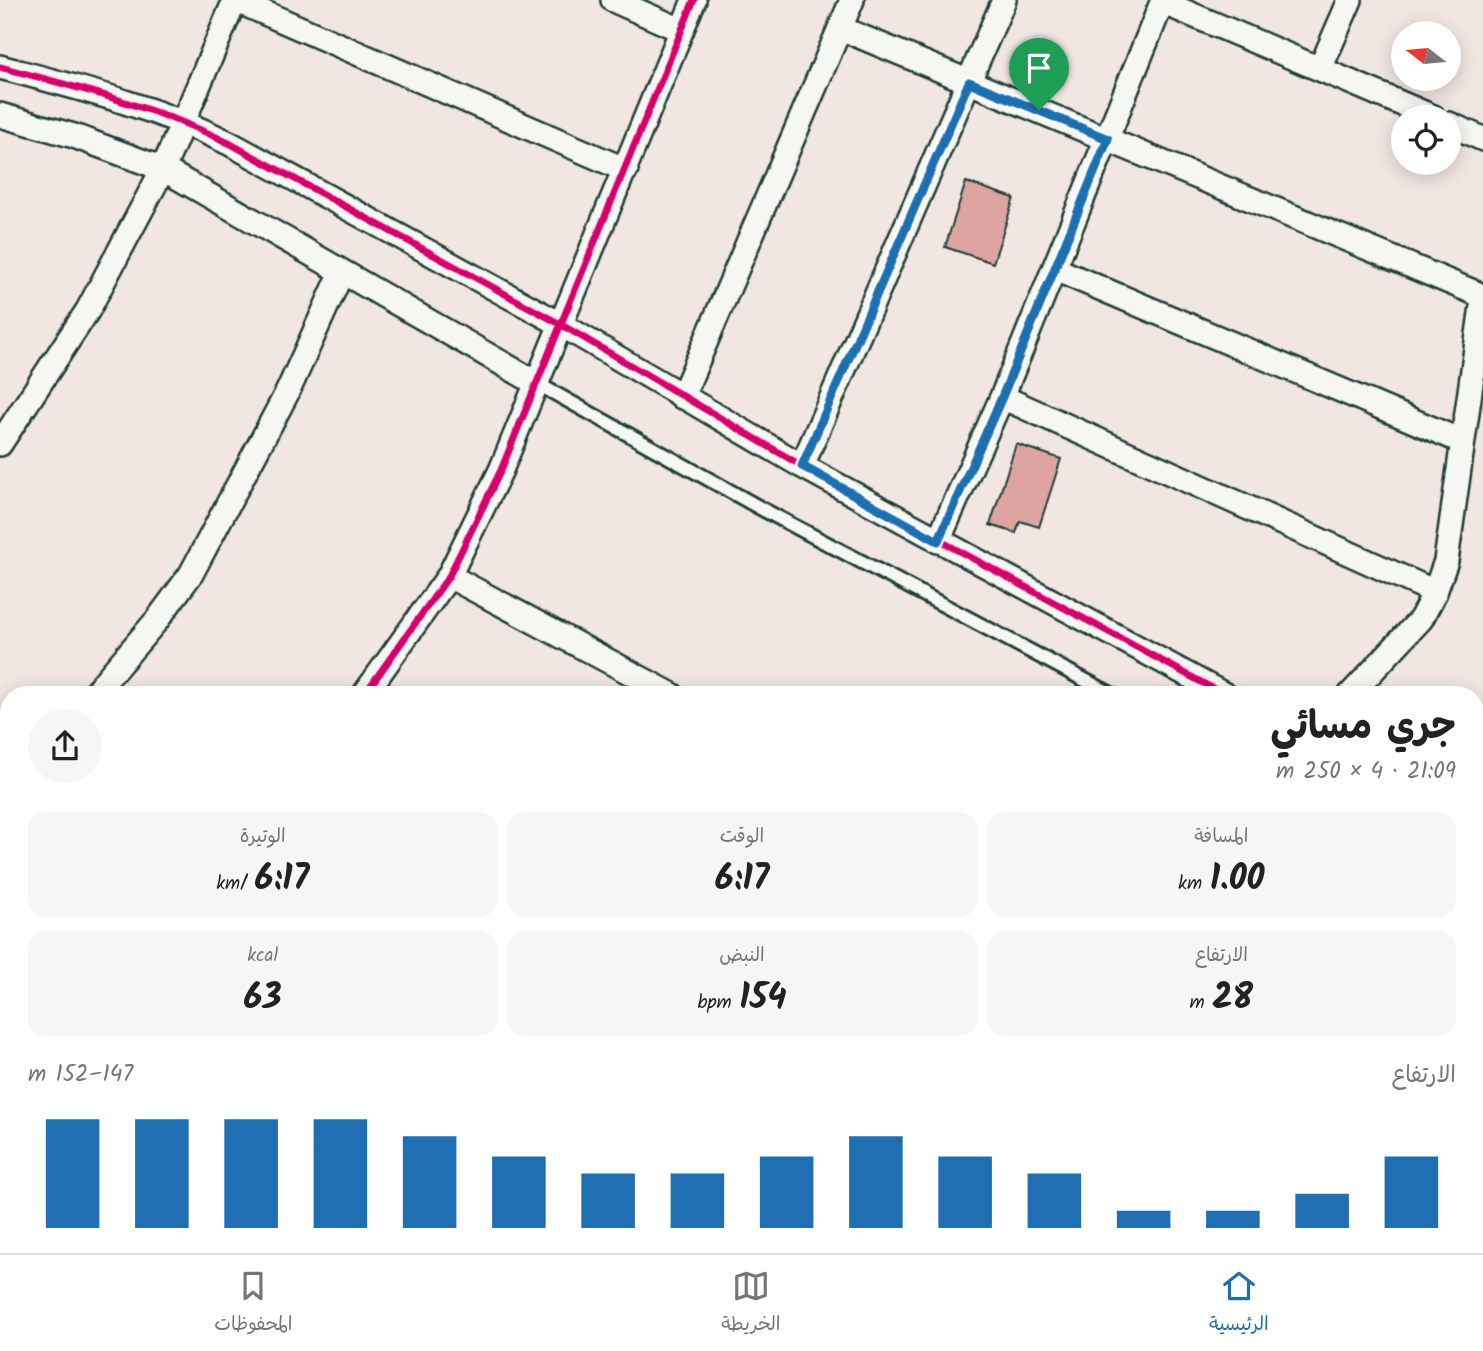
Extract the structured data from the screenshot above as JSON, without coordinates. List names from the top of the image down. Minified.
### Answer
{"north":"left","page":{"heading":["جري مسائي","21:09 · 4 × 250 m"],"stats":[["المسافة","1.00 km"],["الوقت","6:17"],["الوتيرة","6:17 /km"],["الارتفاع","28 m"],["النبض","154 bpm"],["kcal","63"]],"chart":["الارتفاع","147–152 m"],"tabs":["الرئيسية","الخريطة","المحفوظات"]}}
